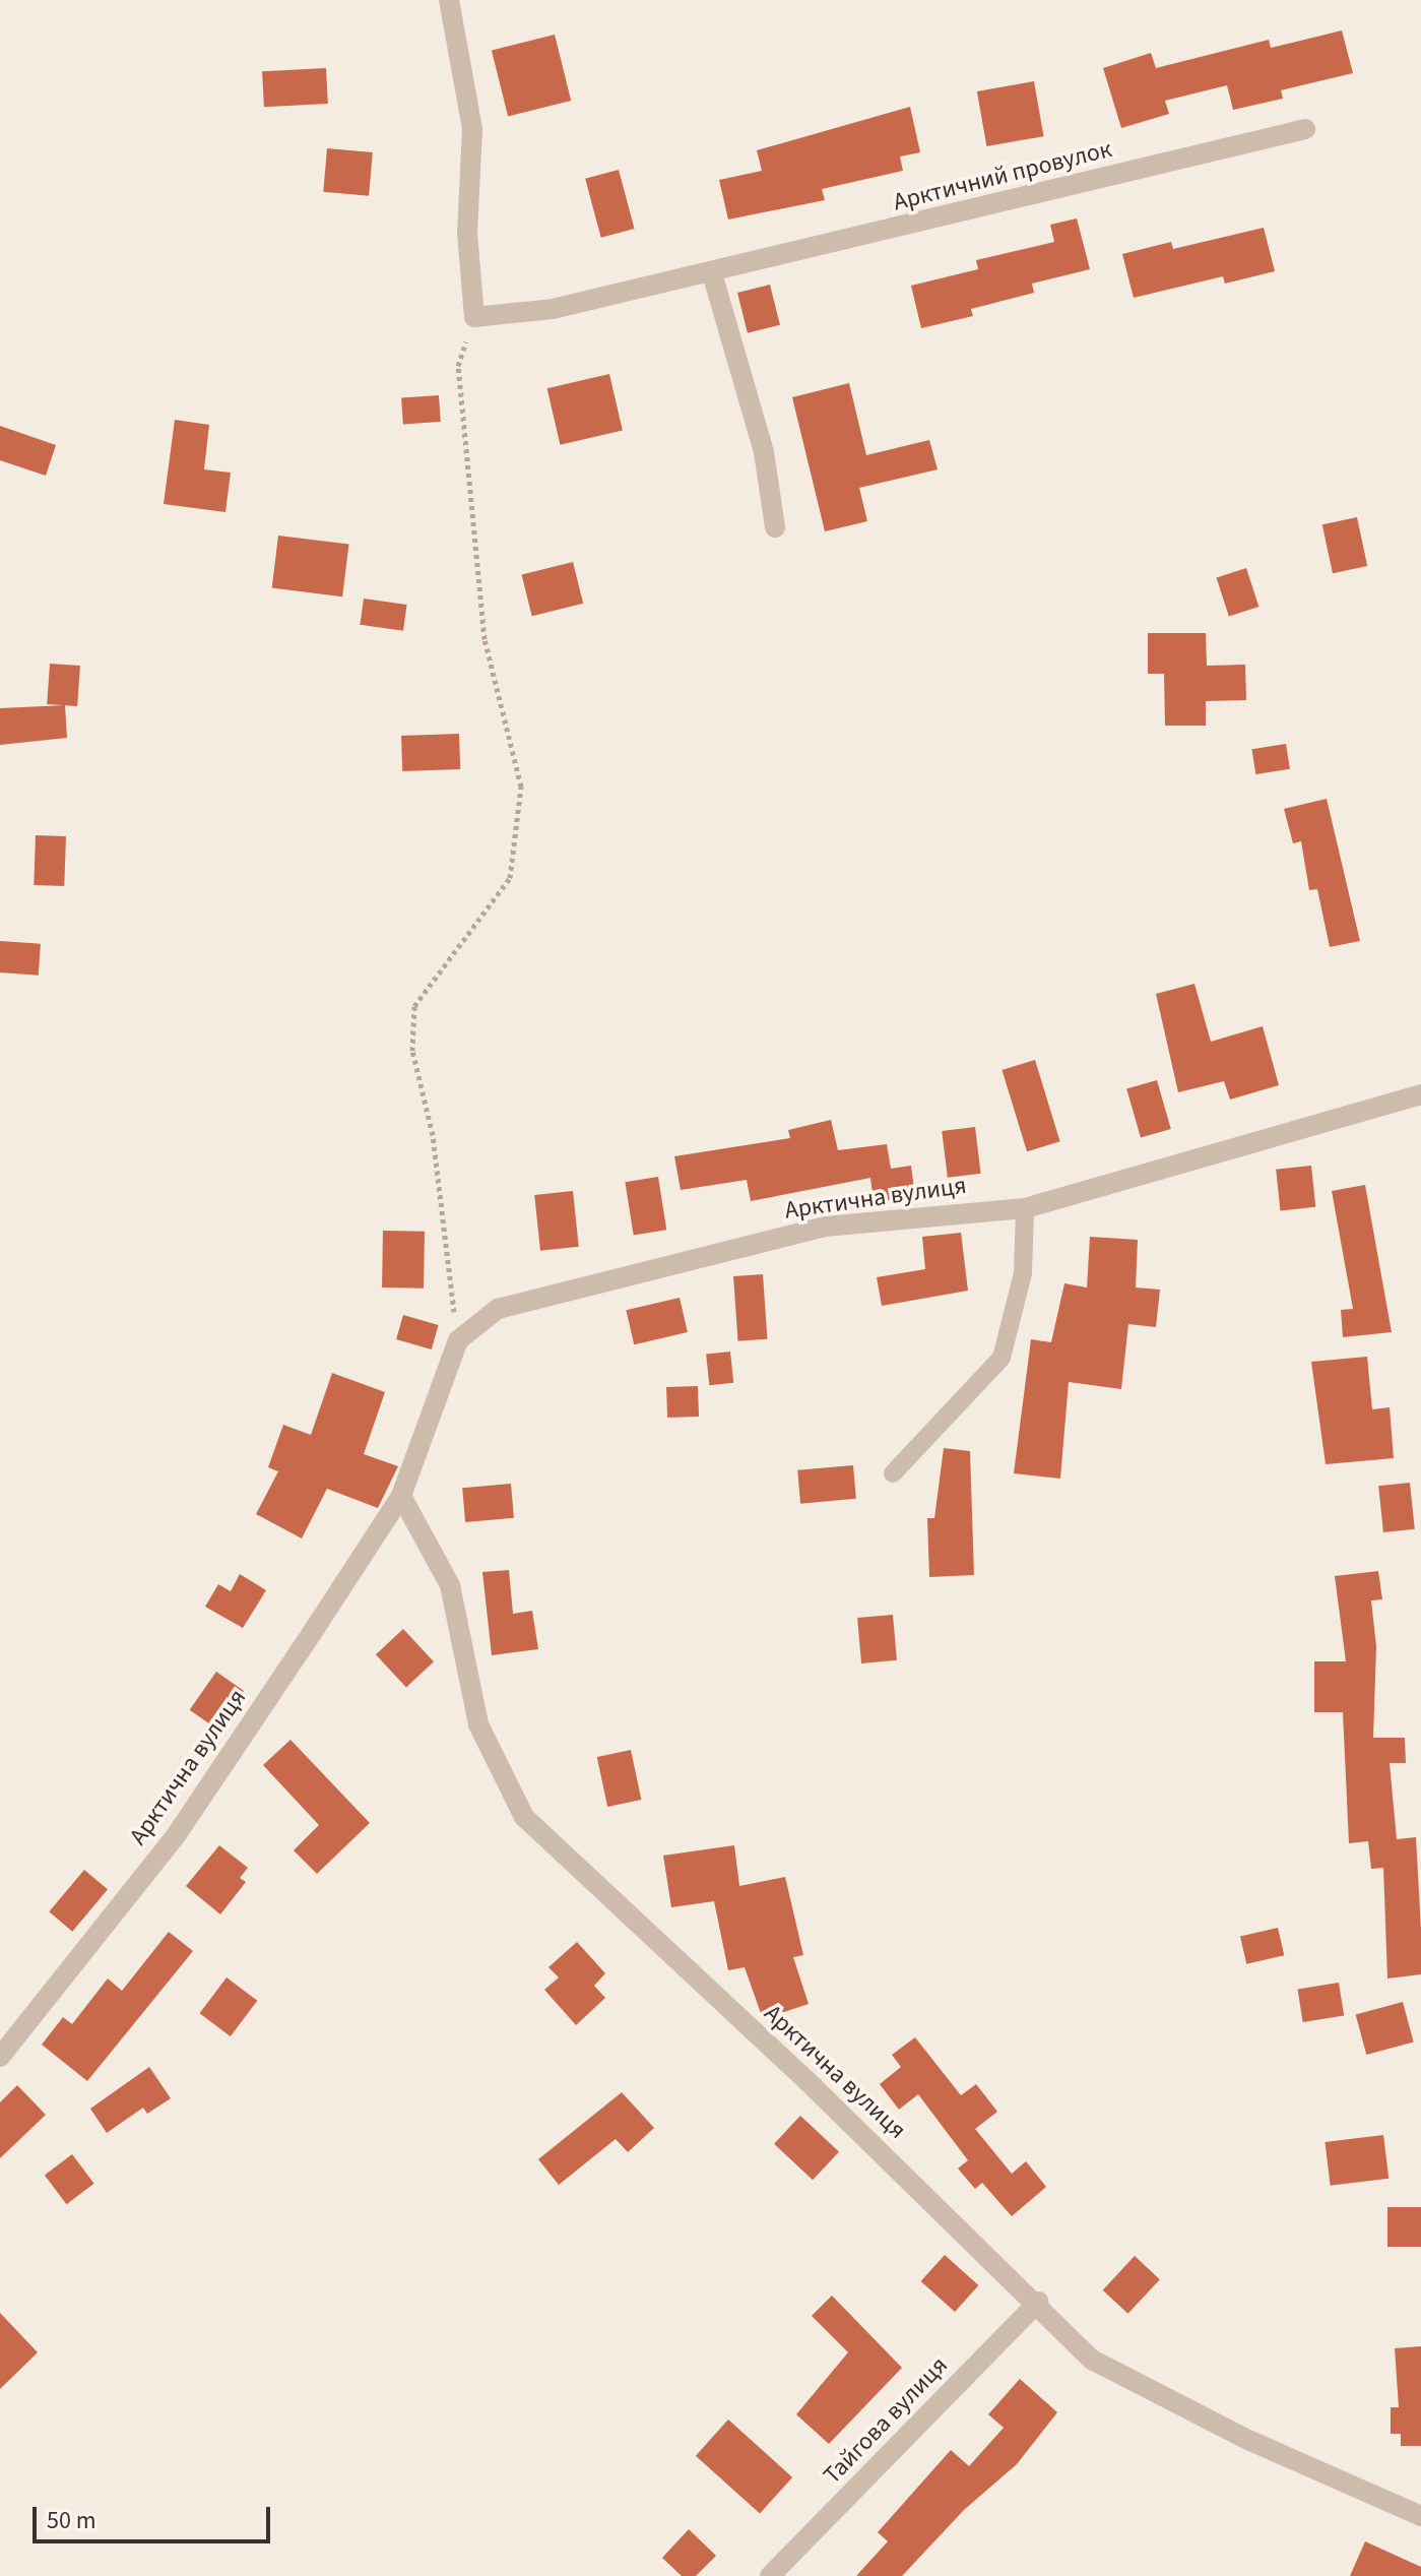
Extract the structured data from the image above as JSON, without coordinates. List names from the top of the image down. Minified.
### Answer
{"streets":{"street":["Арктичний провулок","Арктична вулиця","Тайгова вулиця"]},"crossings":[["Арктична вулиця","Тайгова вулиця"]],"scale_bar":"50 m"}
